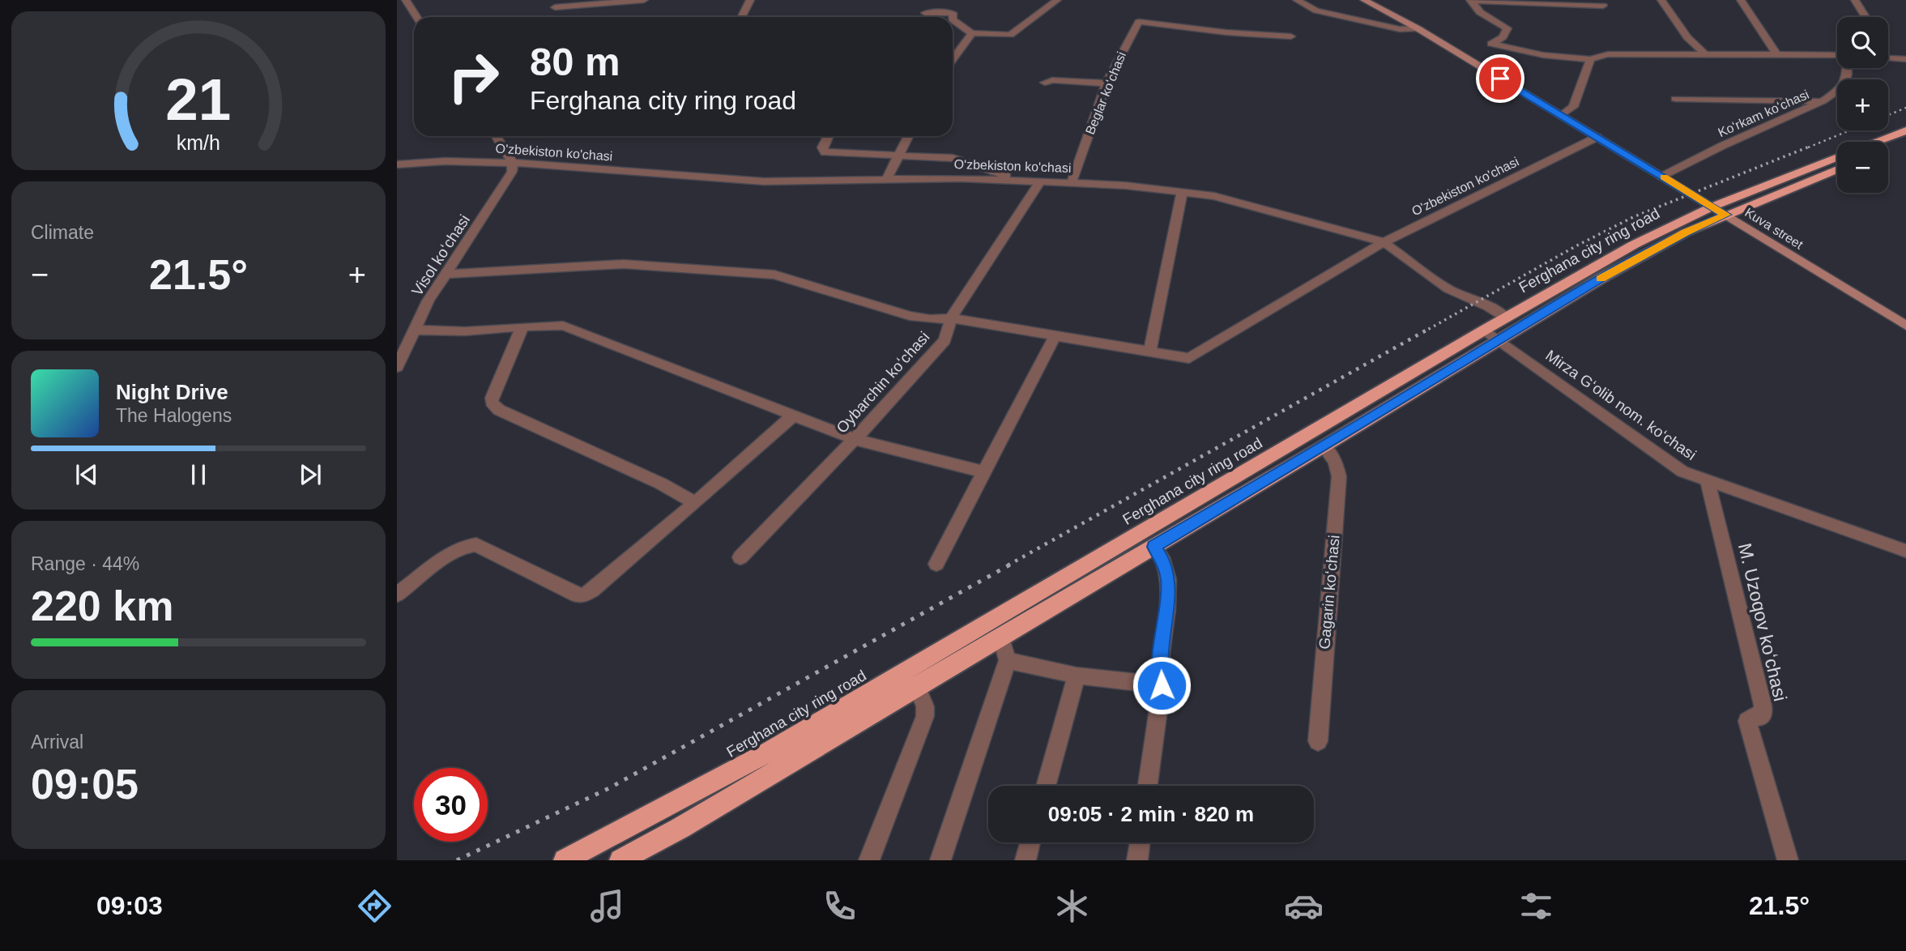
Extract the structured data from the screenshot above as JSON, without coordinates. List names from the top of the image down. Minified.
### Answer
{"streets":{"highway":["Ferghana city ring road"],"main road":["Kuva street"],"street":["Beglar koʻchasi","Koʻrkam koʻchasi","O'zbekiston ko'chasi","Visol koʻchasi","Oybarchin koʻchasi","Mirza G‘olib nom. ko‘chasi","Gagarin koʻchasi","M. Uzoqov koʻchasi"]},"crossings":[["Beglar koʻchasi","O'zbekiston ko'chasi"],["Koʻrkam koʻchasi","Kuva street"],["O'zbekiston ko'chasi","Kuva street"],["O'zbekiston ko'chasi","Visol koʻchasi"],["O'zbekiston ko'chasi","Oybarchin koʻchasi"],["Kuva street","Ferghana city ring road"],["Ferghana city ring road","Mirza G‘olib nom. ko‘chasi"],["Ferghana city ring road","Gagarin koʻchasi"],["Mirza G‘olib nom. ko‘chasi","M. Uzoqov koʻchasi"]],"page":{"map_buttons":["+","−"],"turn":["80 m","Ferghana city ring road"],"tile":["Climate",["Range · 44%","220 km"],["Arrival","09:05"]],"heat":["−","21.5°","+"],"song":["Night Drive","The Halogens"],"limit":"30","trip":"09:05 · 2 min · 820 m","tabs":["09:03","21.5°"],"gauge":["21","km/h"]}}
